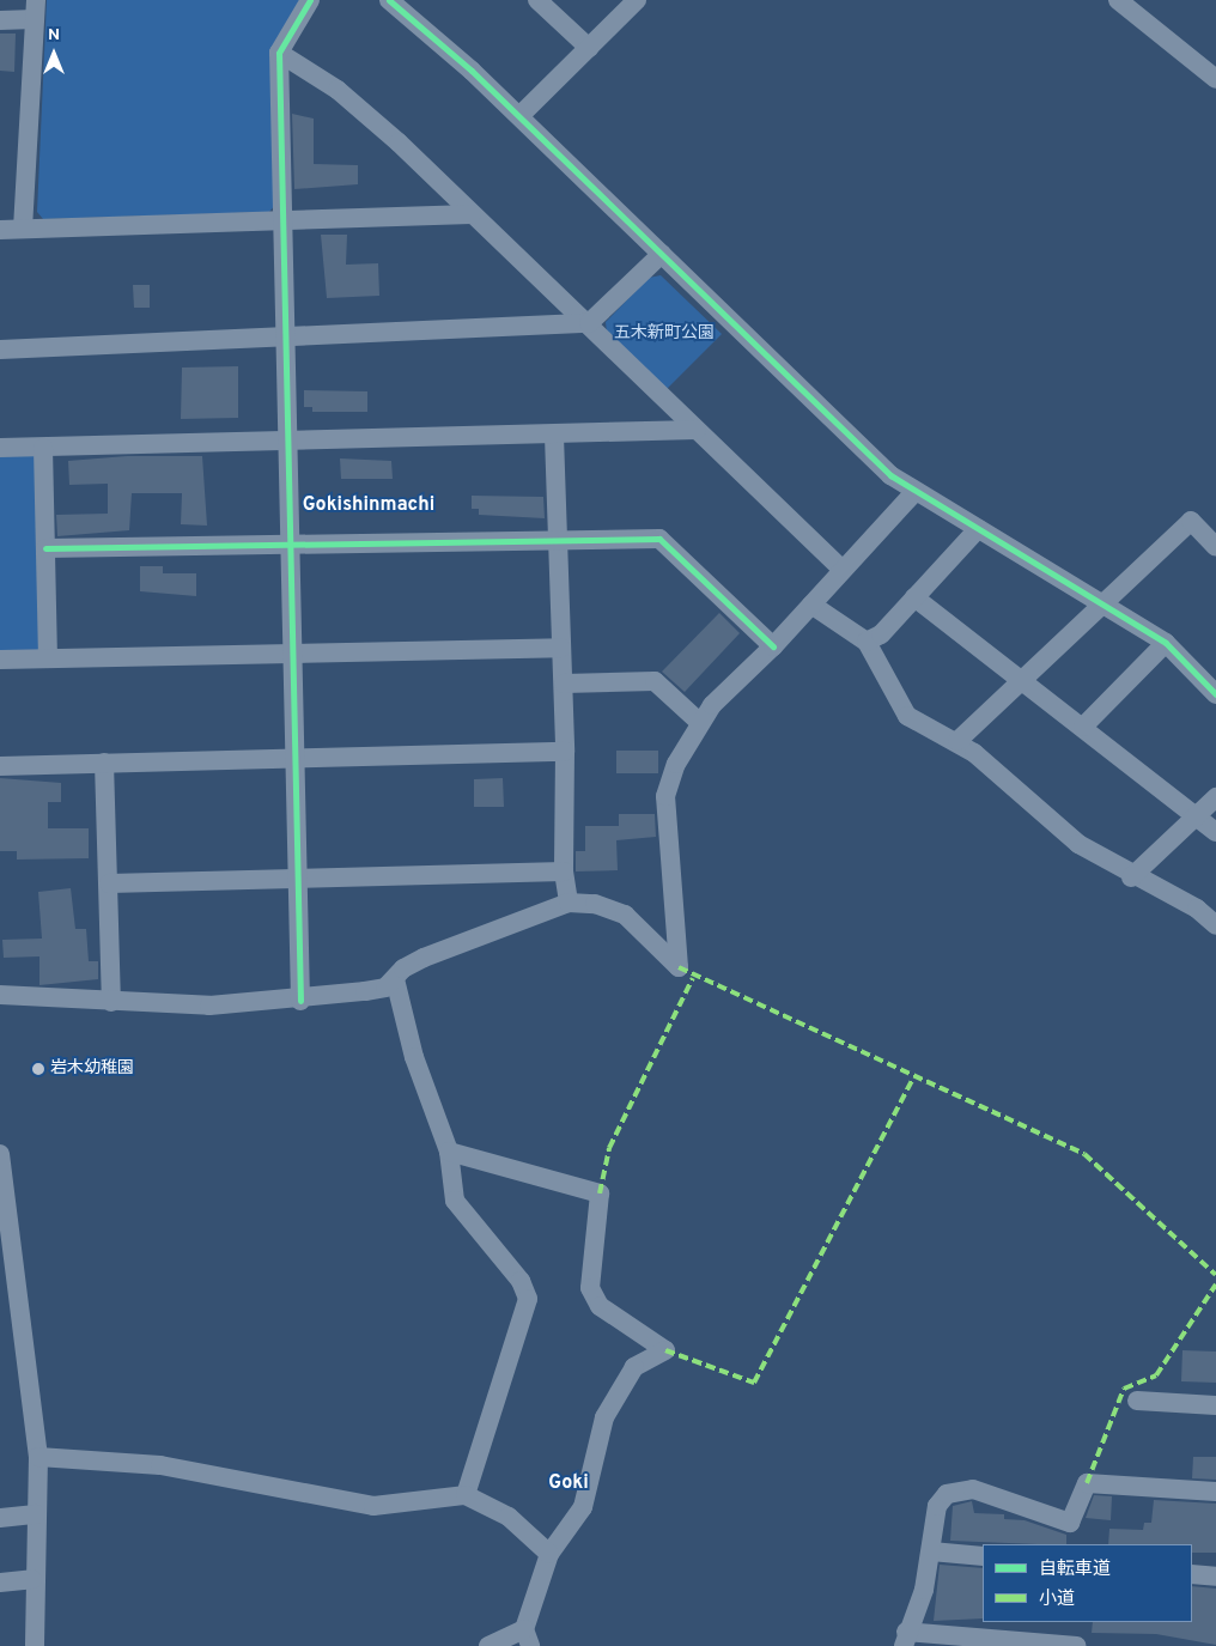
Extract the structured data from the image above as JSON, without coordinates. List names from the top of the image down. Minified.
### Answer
{"districts":["Gokishinmachi","Goki"],"parks":["五木新町公園"],"places":["岩木幼稚園"],"legend":["自転車道","小道"],"north":"top"}
